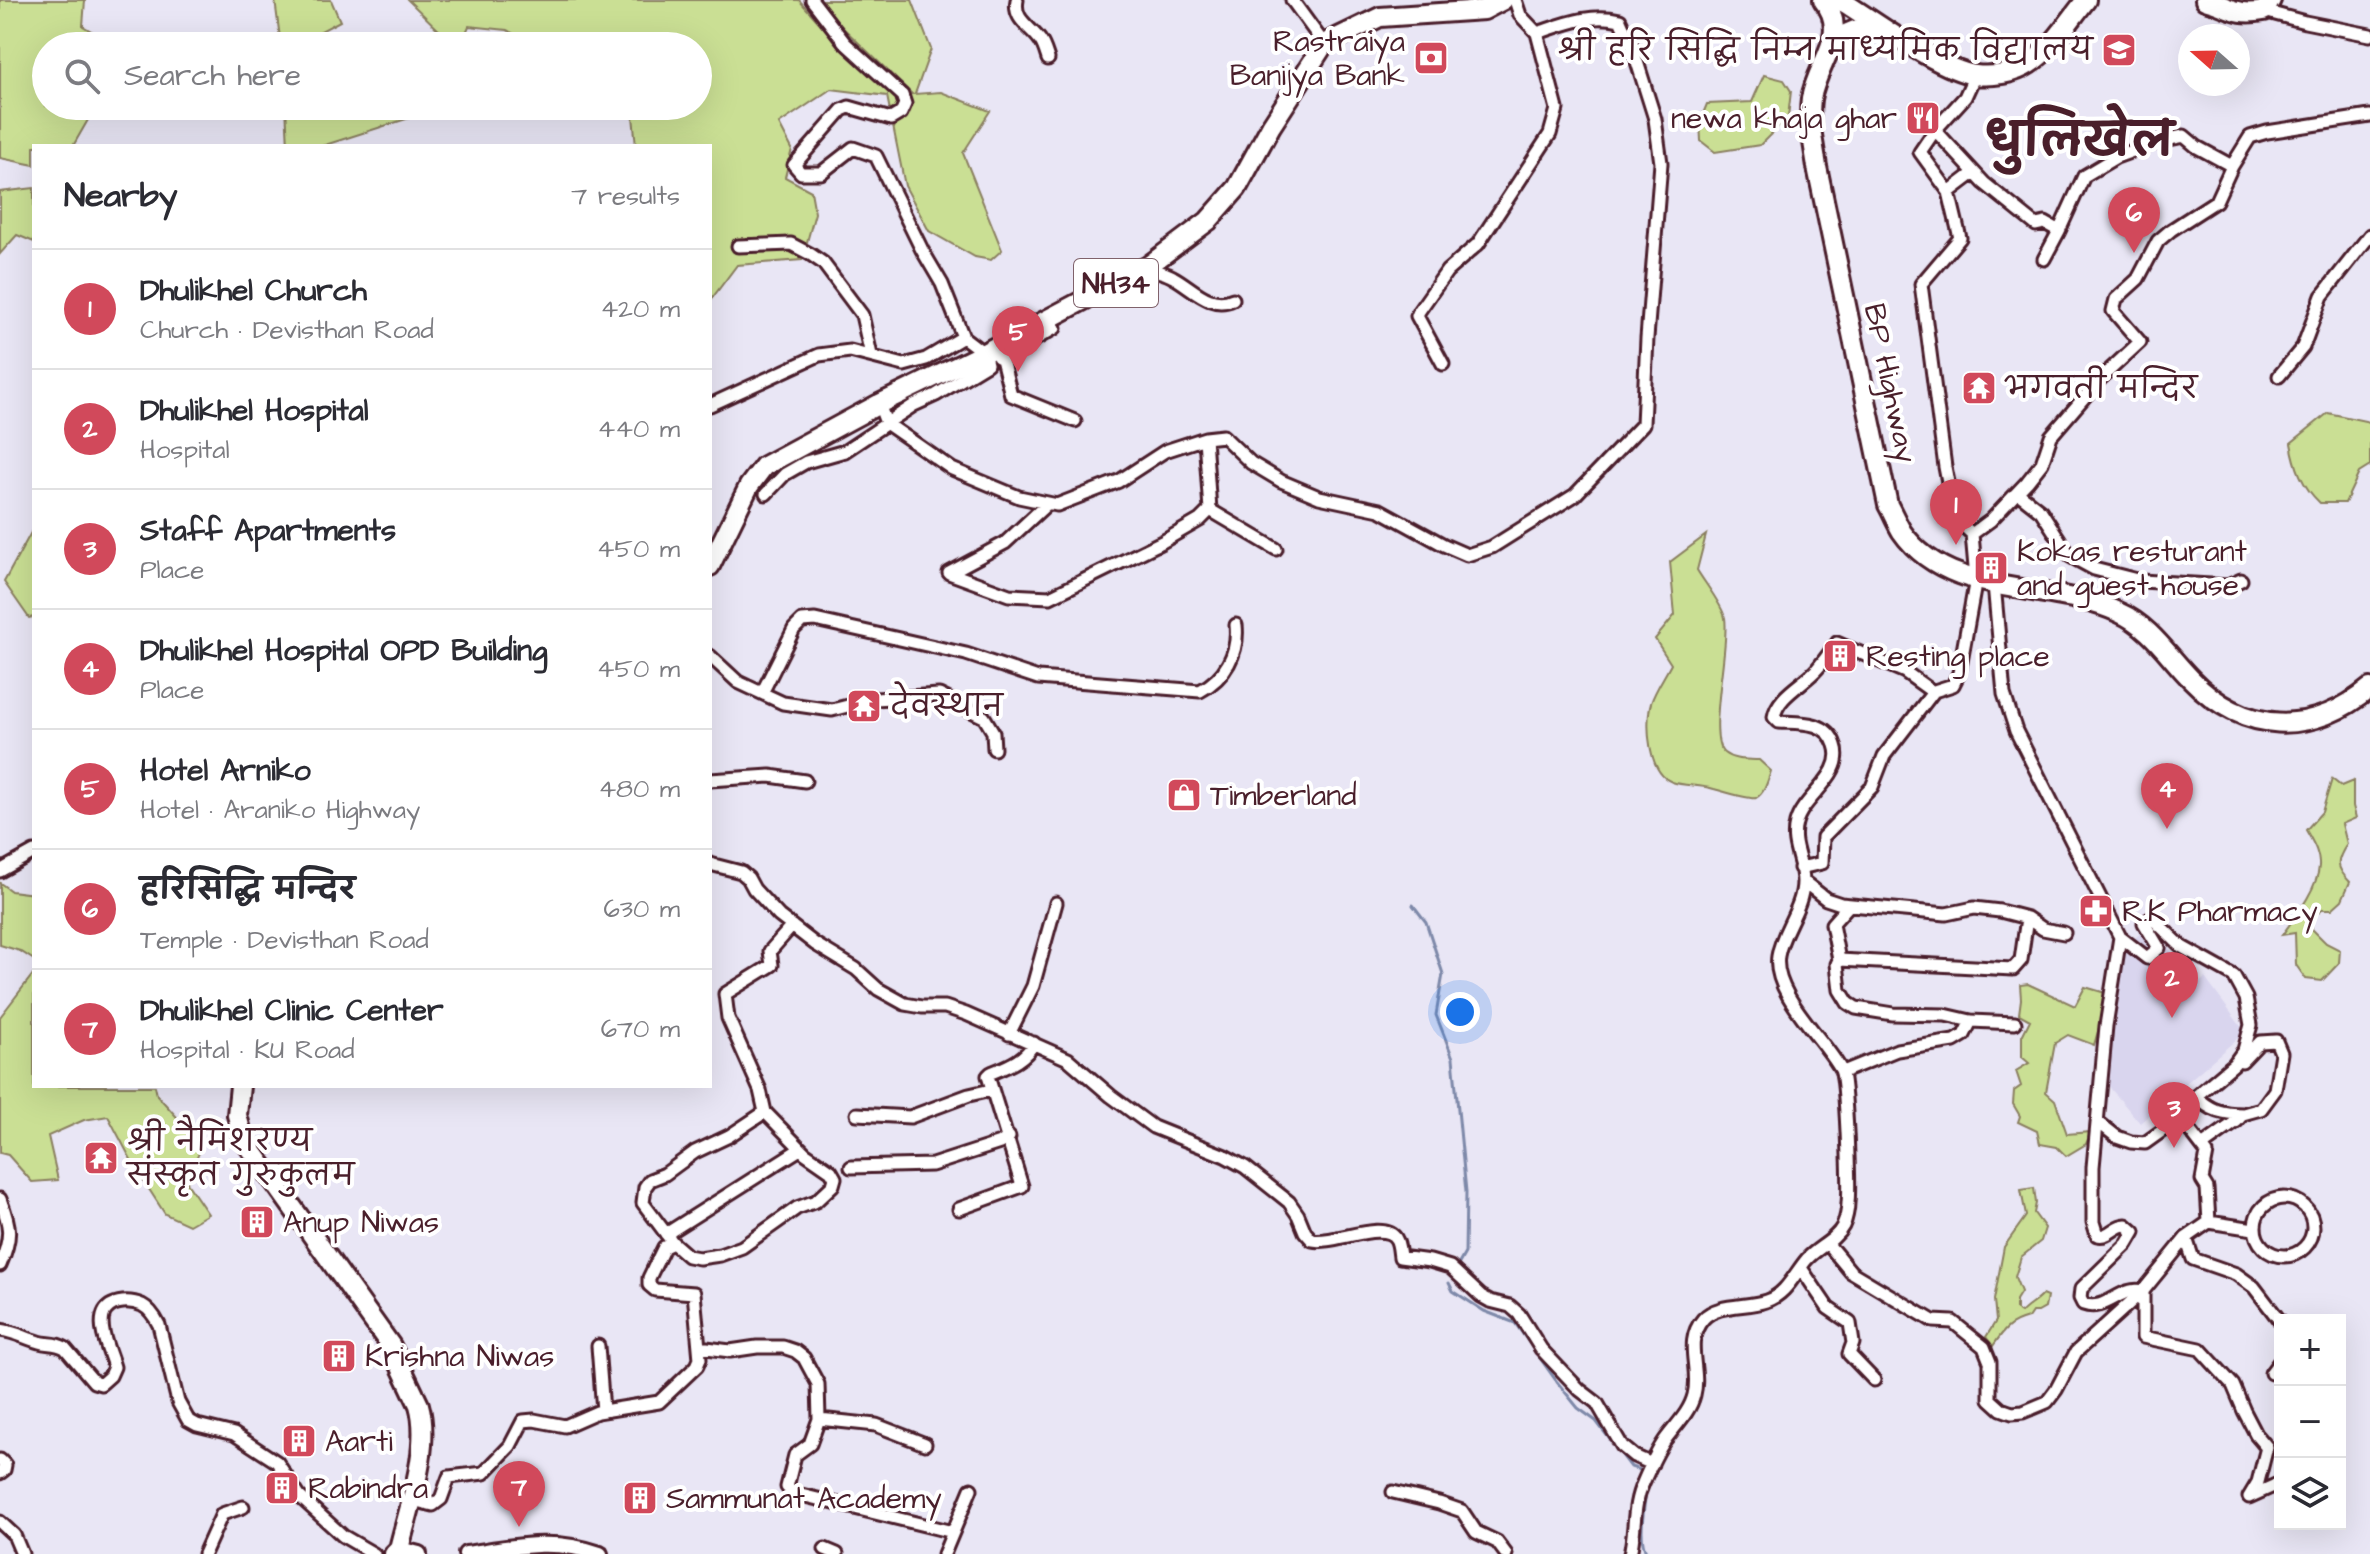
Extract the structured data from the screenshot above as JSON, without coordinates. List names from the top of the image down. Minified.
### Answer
{"streets":{"highway":["NH34","BP Highway"]},"districts":["धुलिखेल"],"places":{"school or university":["श्री हरि सिद्धि निम्न माध्यमिक विद्यालय"],"bank":["Rastraiya Banijya Bank"],"restaurant":["newa khaja ghar"],"temple":["भगवती मन्दिर","देवस्थान","श्री नैमिशरण्य संस्कृत गुरुकुलम"],"building":["Kokas resturant and guest house","Resting place","Anup Niwas","Krishna Niwas","Aarti","Rabindra","Sammunat Academy"],"shop":["Timberland"],"pharmacy":["R.K Pharmacy"]},"north":"left","page":{"search":"Search here","heading":["Nearby","7 results"],"pins":["6","5","1","4","2","3","7"],"list":[{"mark":"1","name":"Dhulikhel Church","note":"Church · Devisthan Road","value":"420 m"},{"mark":"2","name":"Dhulikhel Hospital","note":"Hospital","value":"440 m"},{"mark":"3","name":"Staff Apartments","note":"Place","value":"450 m"},{"mark":"4","name":"Dhulikhel Hospital OPD Building","note":"Place","value":"450 m"},{"mark":"5","name":"Hotel Arniko","note":"Hotel · Araniko Highway","value":"480 m"},{"mark":"6","name":"हरिसिद्धि मन्दिर","note":"Temple · Devisthan Road","value":"630 m"},{"mark":"7","name":"Dhulikhel Clinic Center","note":"Hospital · KU Road","value":"670 m"}],"map_buttons":["+","−"]}}
